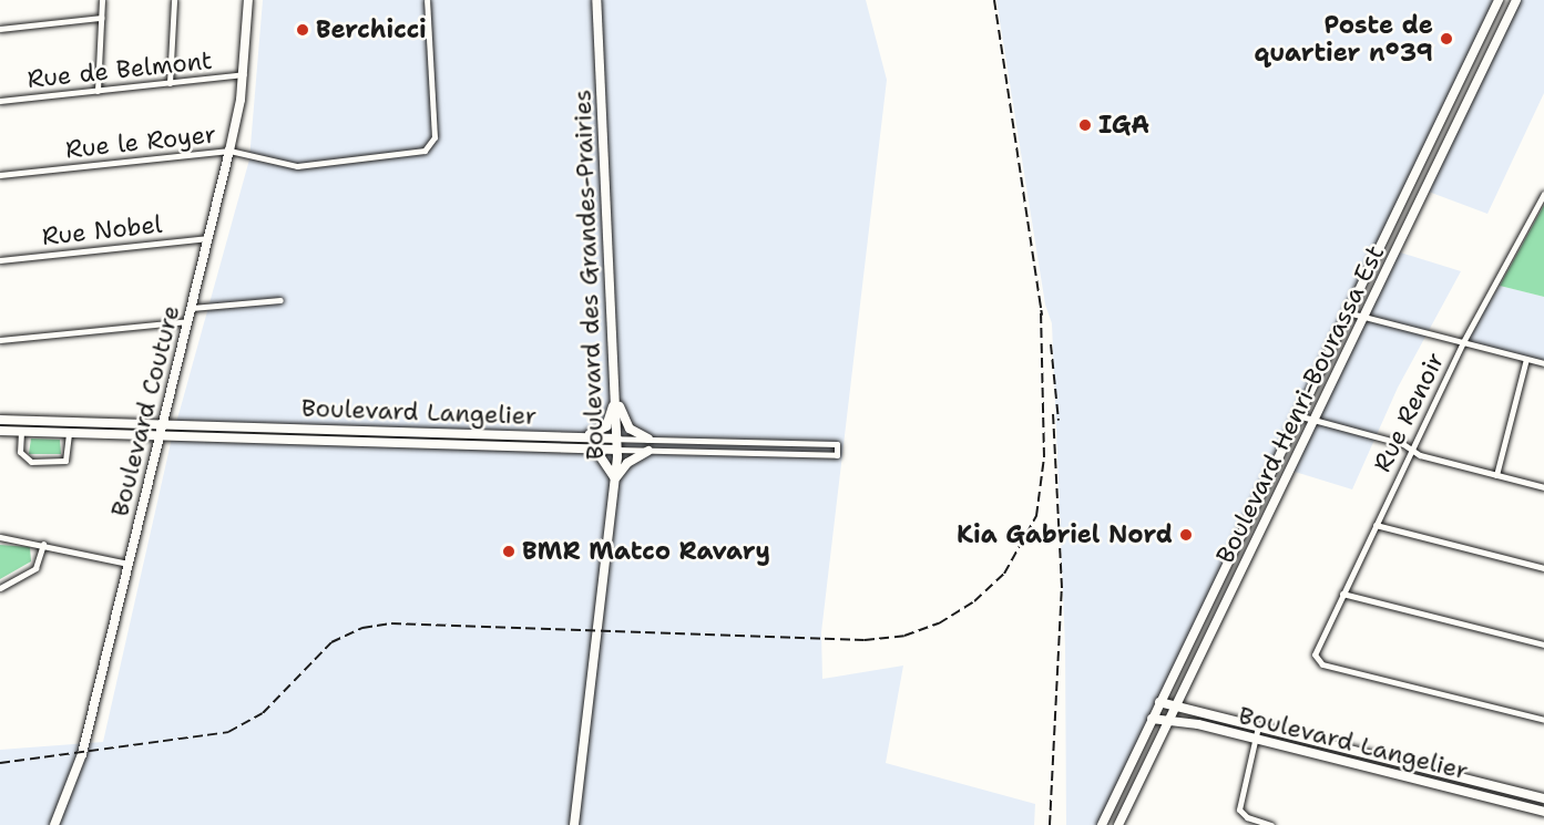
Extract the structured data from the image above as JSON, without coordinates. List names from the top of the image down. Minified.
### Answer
{"streets":{"main road":["Boulevard des Grandes-Prairies","Boulevard Henri-Bourassa Est","Boulevard Couture","Boulevard Langelier"],"street":["Rue de Belmont","Rue le Royer","Rue Nobel","Rue Renoir"]},"crossings":[["Rue de Belmont","Boulevard Couture"],["Rue le Royer","Boulevard Couture"],["Rue Nobel","Boulevard Couture"],["Boulevard des Grandes-Prairies","Boulevard Langelier"],["Boulevard Henri-Bourassa Est","Boulevard Langelier"],["Boulevard Couture","Boulevard Langelier"]],"places":["Berchicci","Poste de quartier n°39","IGA","Kia Gabriel Nord","BMR Matco Ravary"]}
